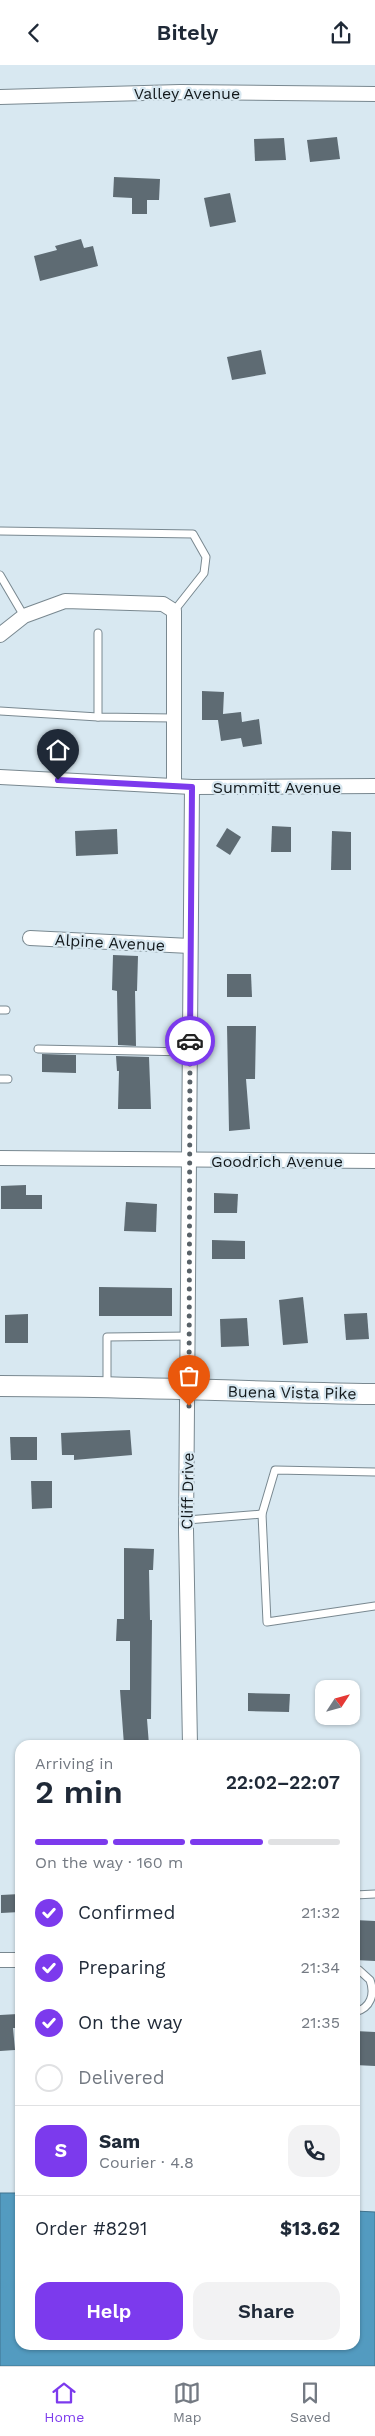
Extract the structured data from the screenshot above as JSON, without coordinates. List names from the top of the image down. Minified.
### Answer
{"streets":{"main road":["Buena Vista Pike"],"street":["Valley Avenue","Summitt Avenue","Alpine Avenue","Goodrich Avenue","Cliff Drive"]},"crossings":[["Summitt Avenue","Cliff Drive"],["Alpine Avenue","Cliff Drive"],["Goodrich Avenue","Cliff Drive"],["Buena Vista Pike","Cliff Drive"]],"north":"top right","page":{"header":"Bitely","heading":["2 min","Arriving in","22:02–22:07"],"panel":["Sam","Courier · 4.8","Order #8291","$13.62"],"bar":"On the way · 160 m","list":[["Confirmed","21:32"],["Preparing","21:34"],["On the way","21:35"],"Delivered"],"round":"S","buttons":["Help","Share"],"tabs":["Home","Map","Saved"]}}
